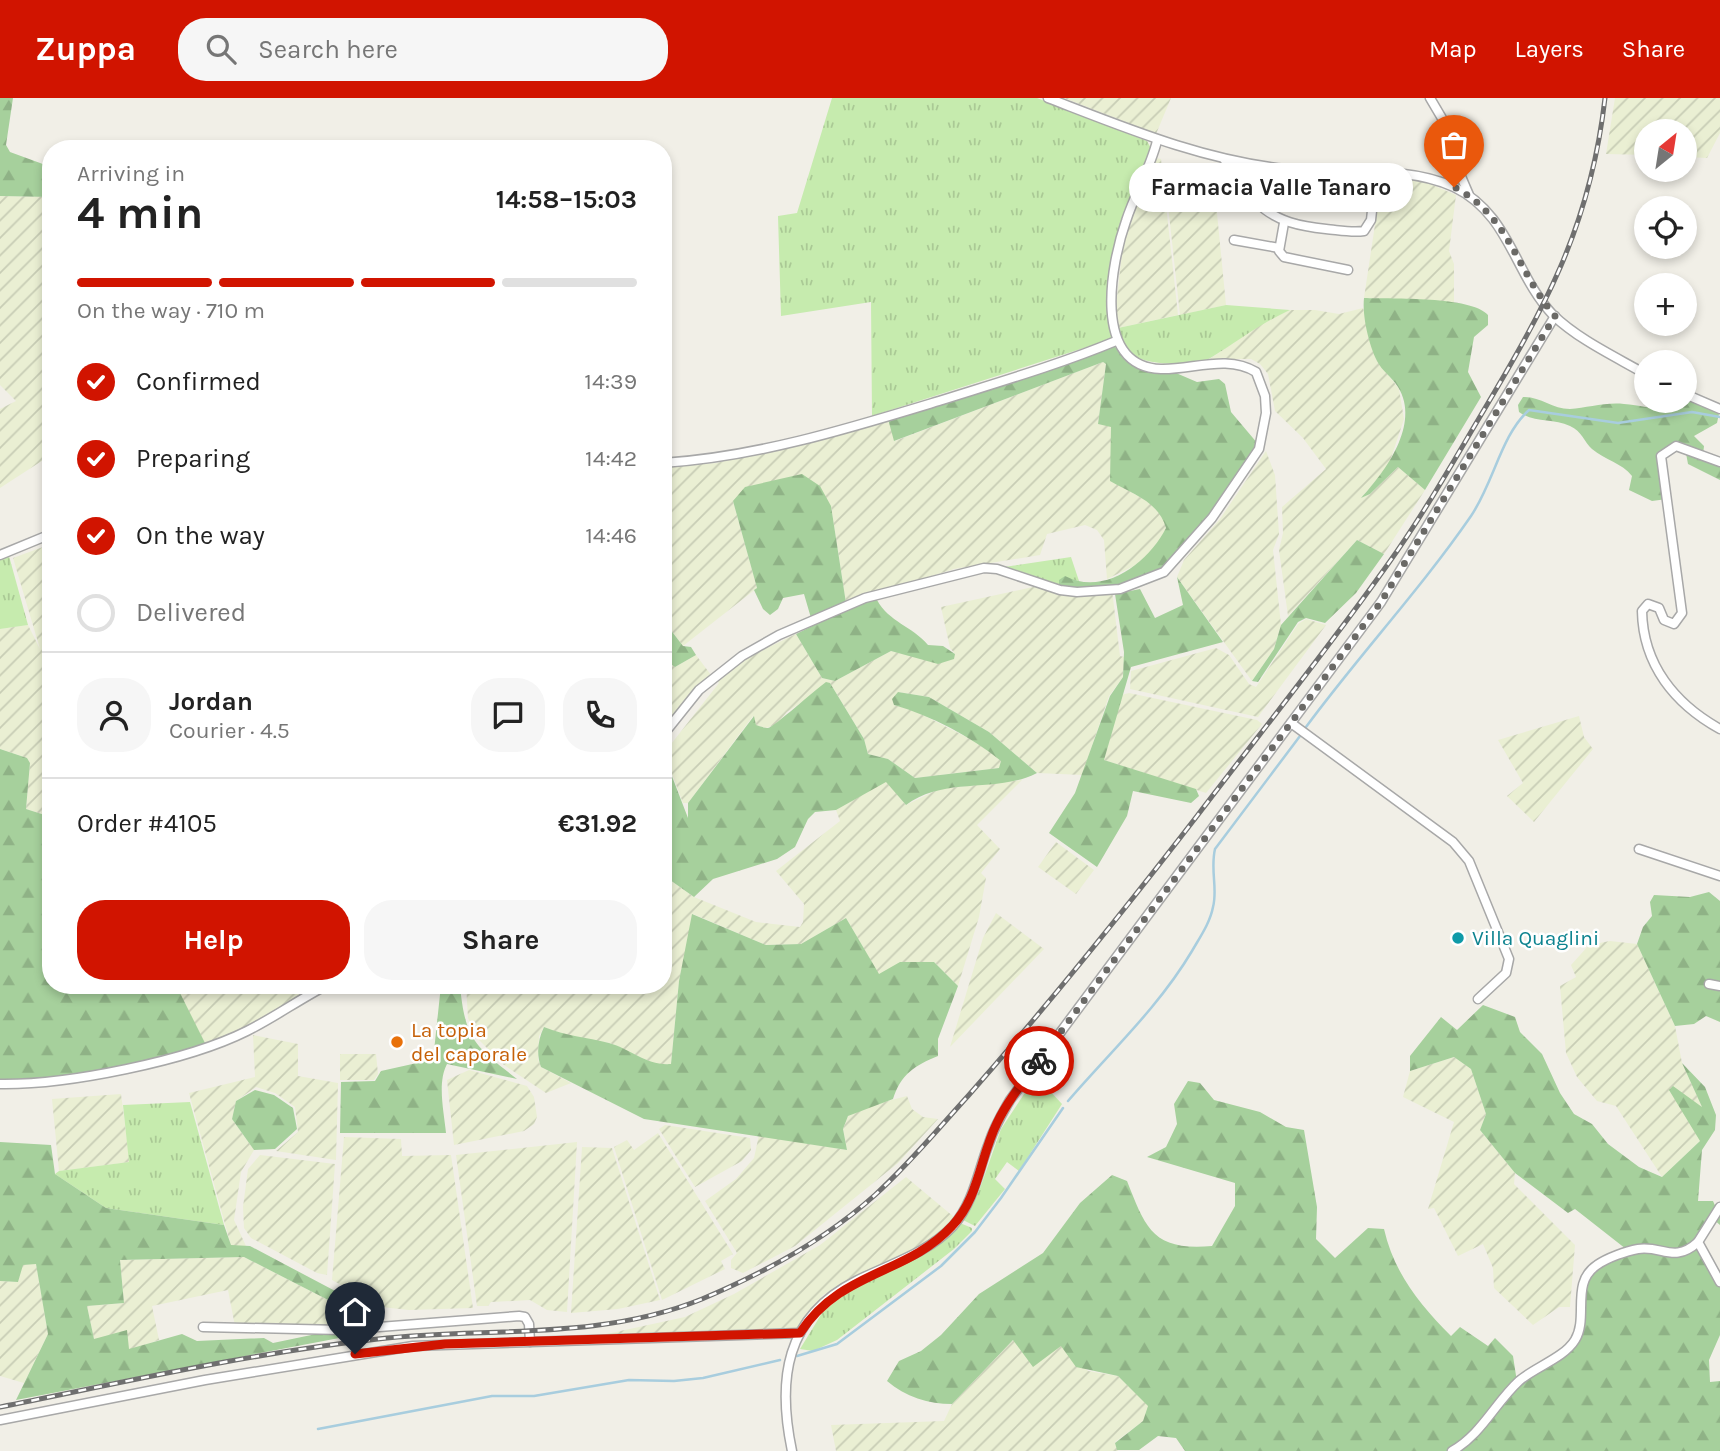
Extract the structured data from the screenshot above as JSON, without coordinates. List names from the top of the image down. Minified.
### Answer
{"places":["Farmacia Valle Tanaro","Villa Quaglini","La topia del caporale"],"north":"top right","page":{"header":"Zuppa","search":"Search here","nav":["Map","Layers","Share"],"map_buttons":["+","−"],"heading":["4 min","Arriving in","14:58–15:03"],"panel":["Jordan","Courier · 4.5","Order #4105","€31.92"],"bubble":"Farmacia Valle Tanaro","bar":"On the way · 710 m","list":[["Confirmed","14:39"],["Preparing","14:42"],["On the way","14:46"],"Delivered"],"buttons":["Help","Share"]}}
